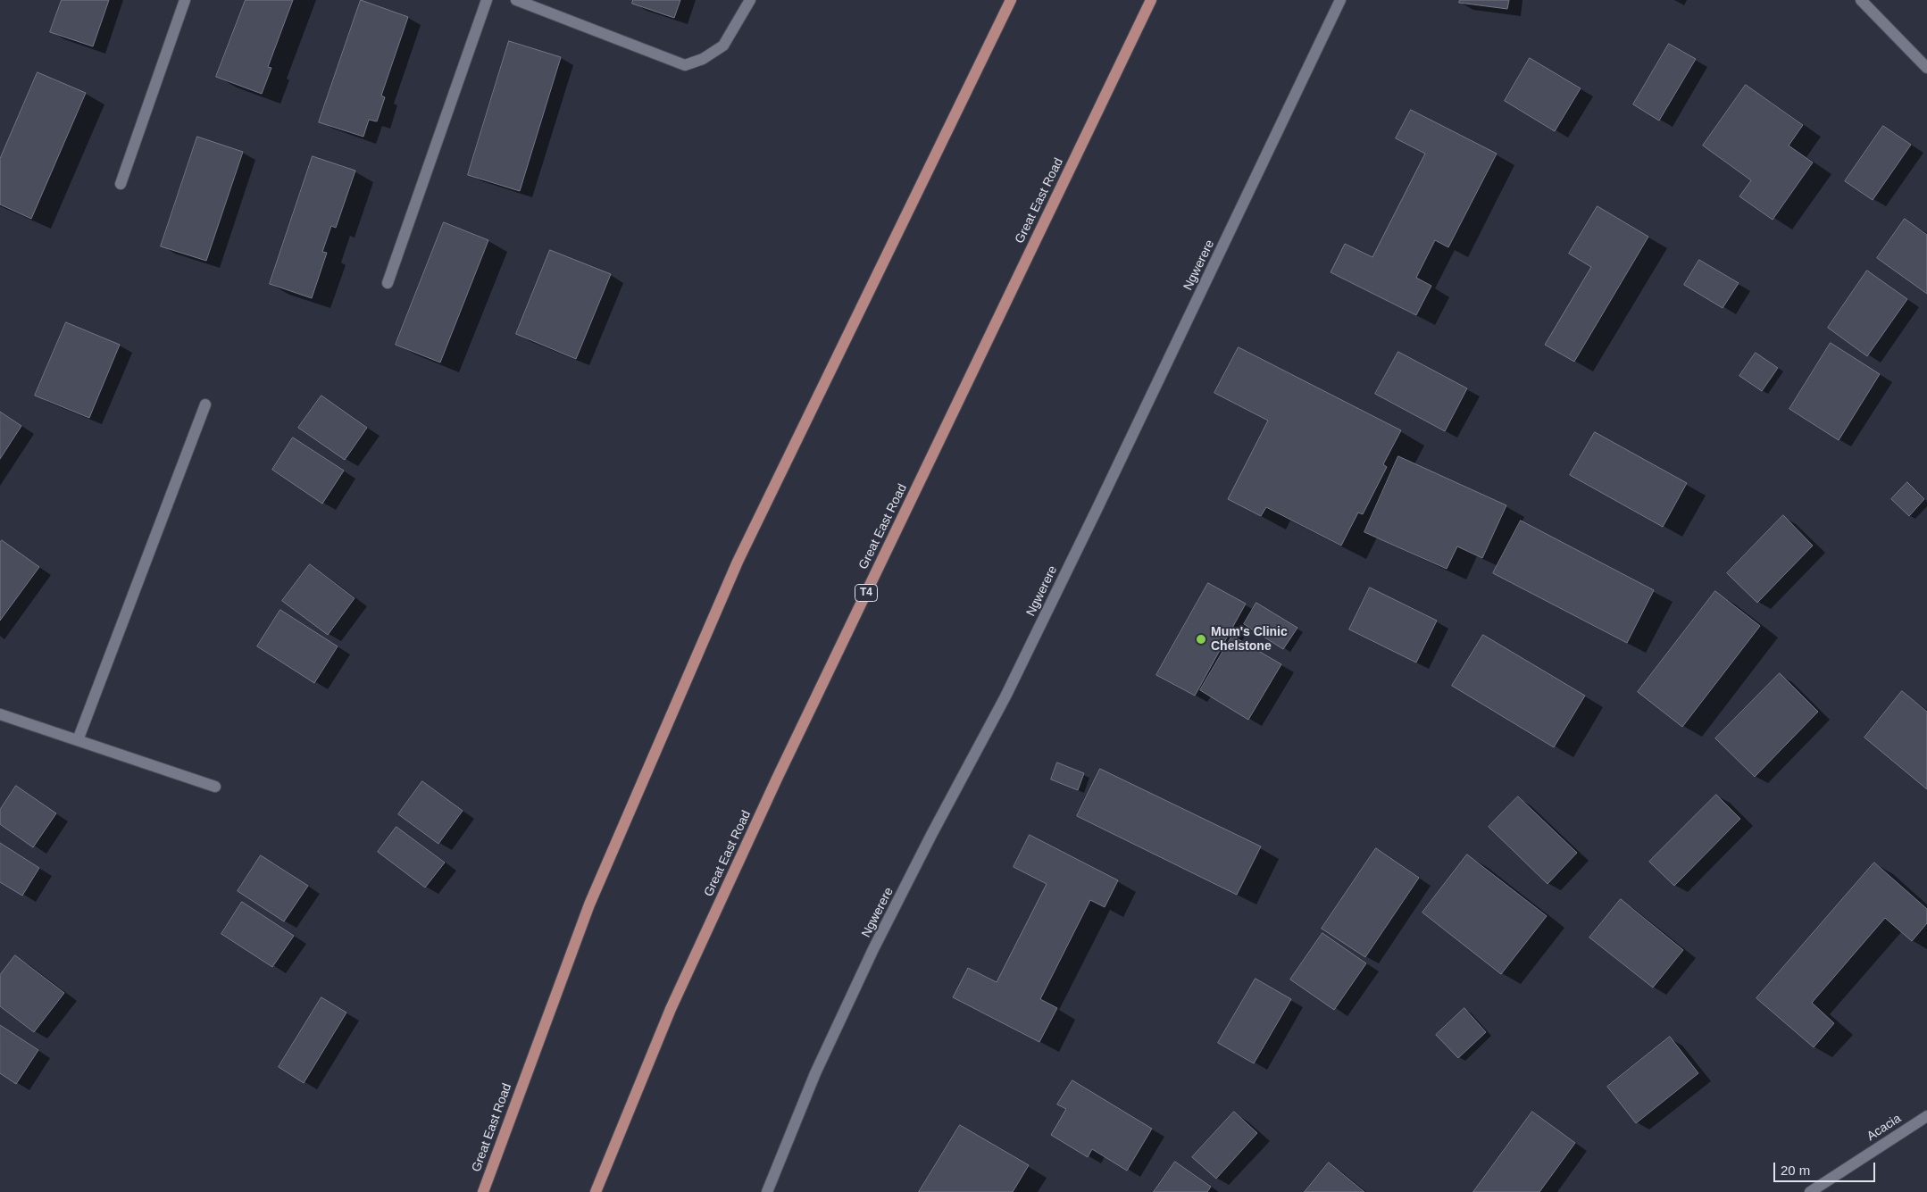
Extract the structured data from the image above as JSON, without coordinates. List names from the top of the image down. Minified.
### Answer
{"streets":{"main road":["Great East Road","T4"],"street":["Ngwerere","Acacia"]},"places":["Mum's Clinic Chelstone"],"scale_bar":"20 m"}
